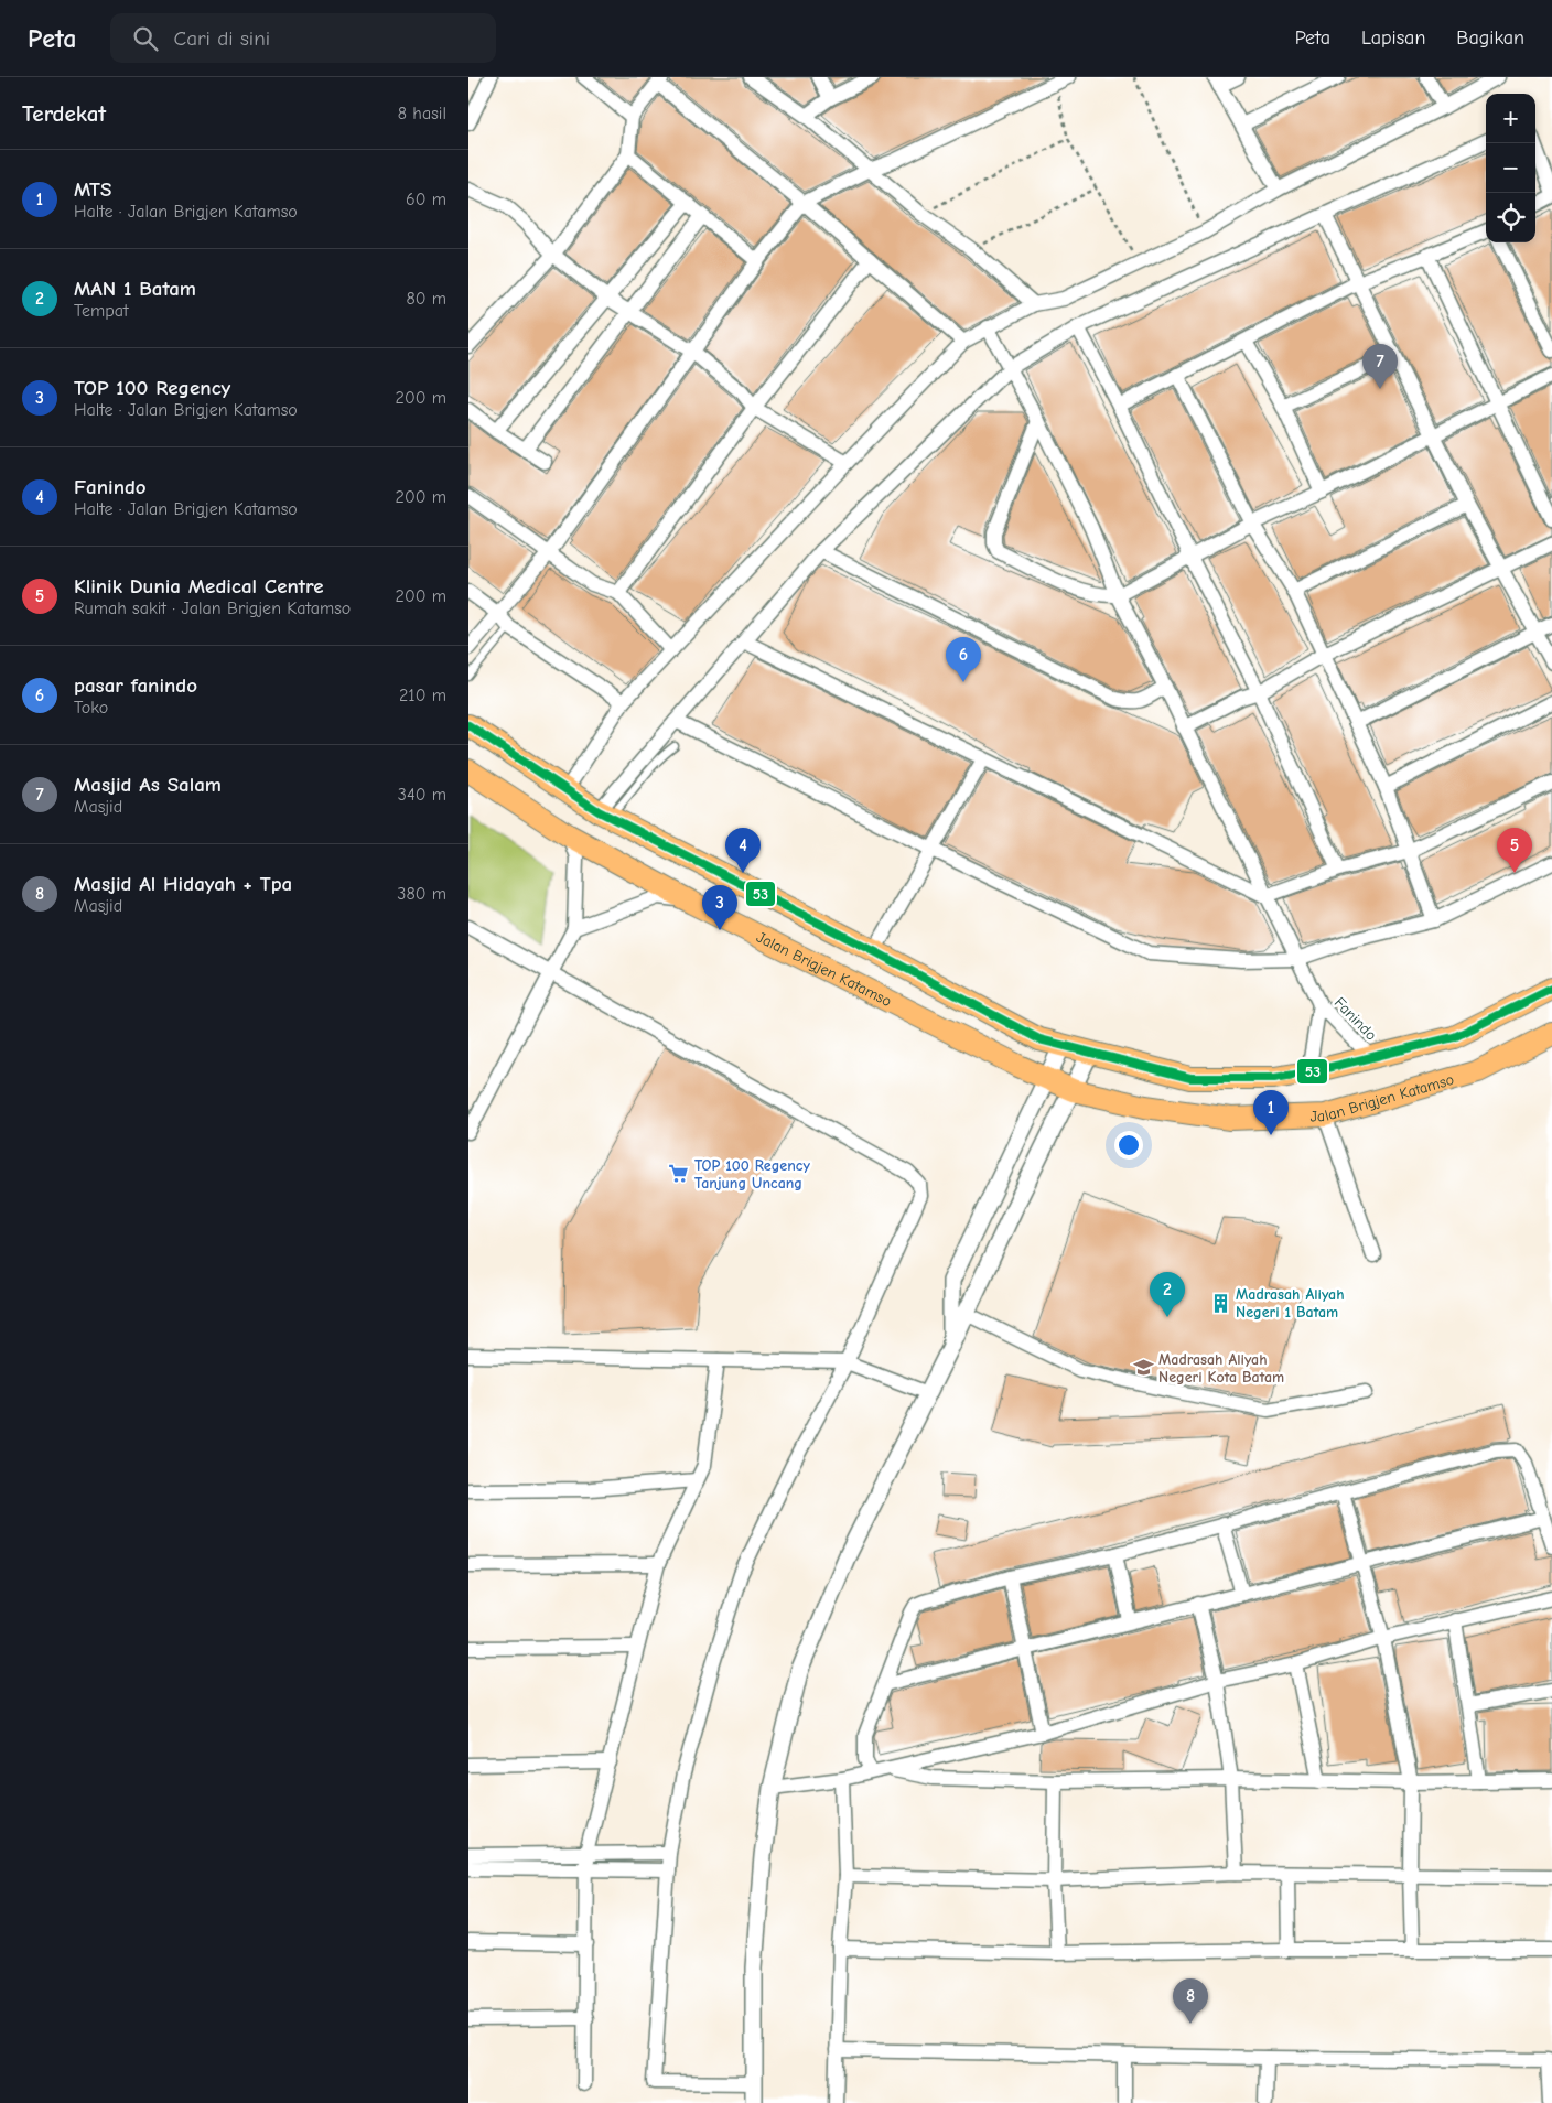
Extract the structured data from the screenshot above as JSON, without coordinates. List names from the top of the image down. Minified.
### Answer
{"streets":{"highway":["Jalan Brigjen Katamso"],"street":["Fanindo"]},"places":{"supermarket":["TOP 100 Regency Tanjung Uncang"],"building":["Madrasah Aliyah Negeri 1 Batam"],"school or university":["Madrasah Aliyah Negeri Kota Batam"]},"lines":["transit line 53"],"page":{"header":"Peta","search":"Cari di sini","nav":["Peta","Lapisan","Bagikan"],"heading":["Terdekat","8 hasil"],"map_buttons":["+","−"],"list":[{"mark":"1","name":"MTS","note":"Halte · Jalan Brigjen Katamso","value":"60 m"},{"mark":"2","name":"MAN 1 Batam","note":"Tempat","value":"80 m"},{"mark":"3","name":"TOP 100 Regency","note":"Halte · Jalan Brigjen Katamso","value":"200 m"},{"mark":"4","name":"Fanindo","note":"Halte · Jalan Brigjen Katamso","value":"200 m"},{"mark":"5","name":"Klinik Dunia Medical Centre","note":"Rumah sakit · Jalan Brigjen Katamso","value":"200 m"},{"mark":"6","name":"pasar fanindo","note":"Toko","value":"210 m"},{"mark":"7","name":"Masjid As Salam","note":"Masjid","value":"340 m"},{"mark":"8","name":"Masjid Al Hidayah + Tpa","note":"Masjid","value":"380 m"}],"pins":["7","6","4","5","3","1","2","8"]}}
